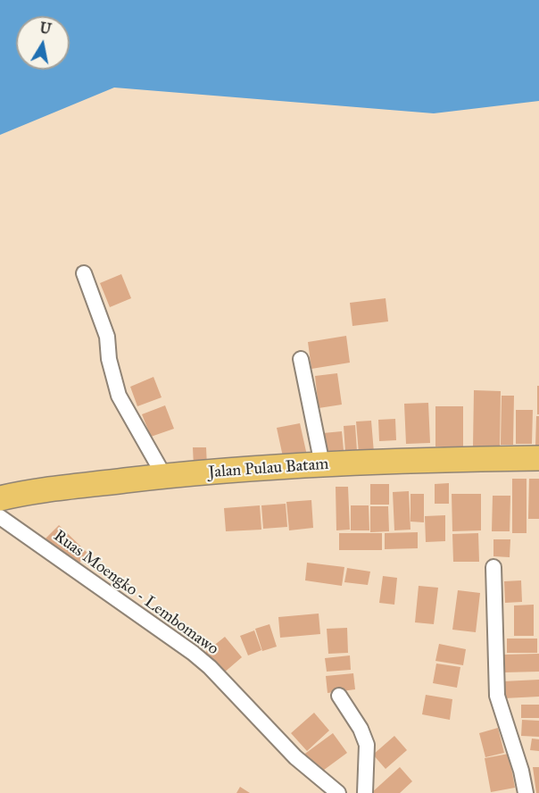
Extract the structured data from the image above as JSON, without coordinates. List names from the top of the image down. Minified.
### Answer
{"streets":{"highway":["Jalan Pulau Batam"],"street":["Ruas Moengko - Lembomawo"]},"north":"top"}
